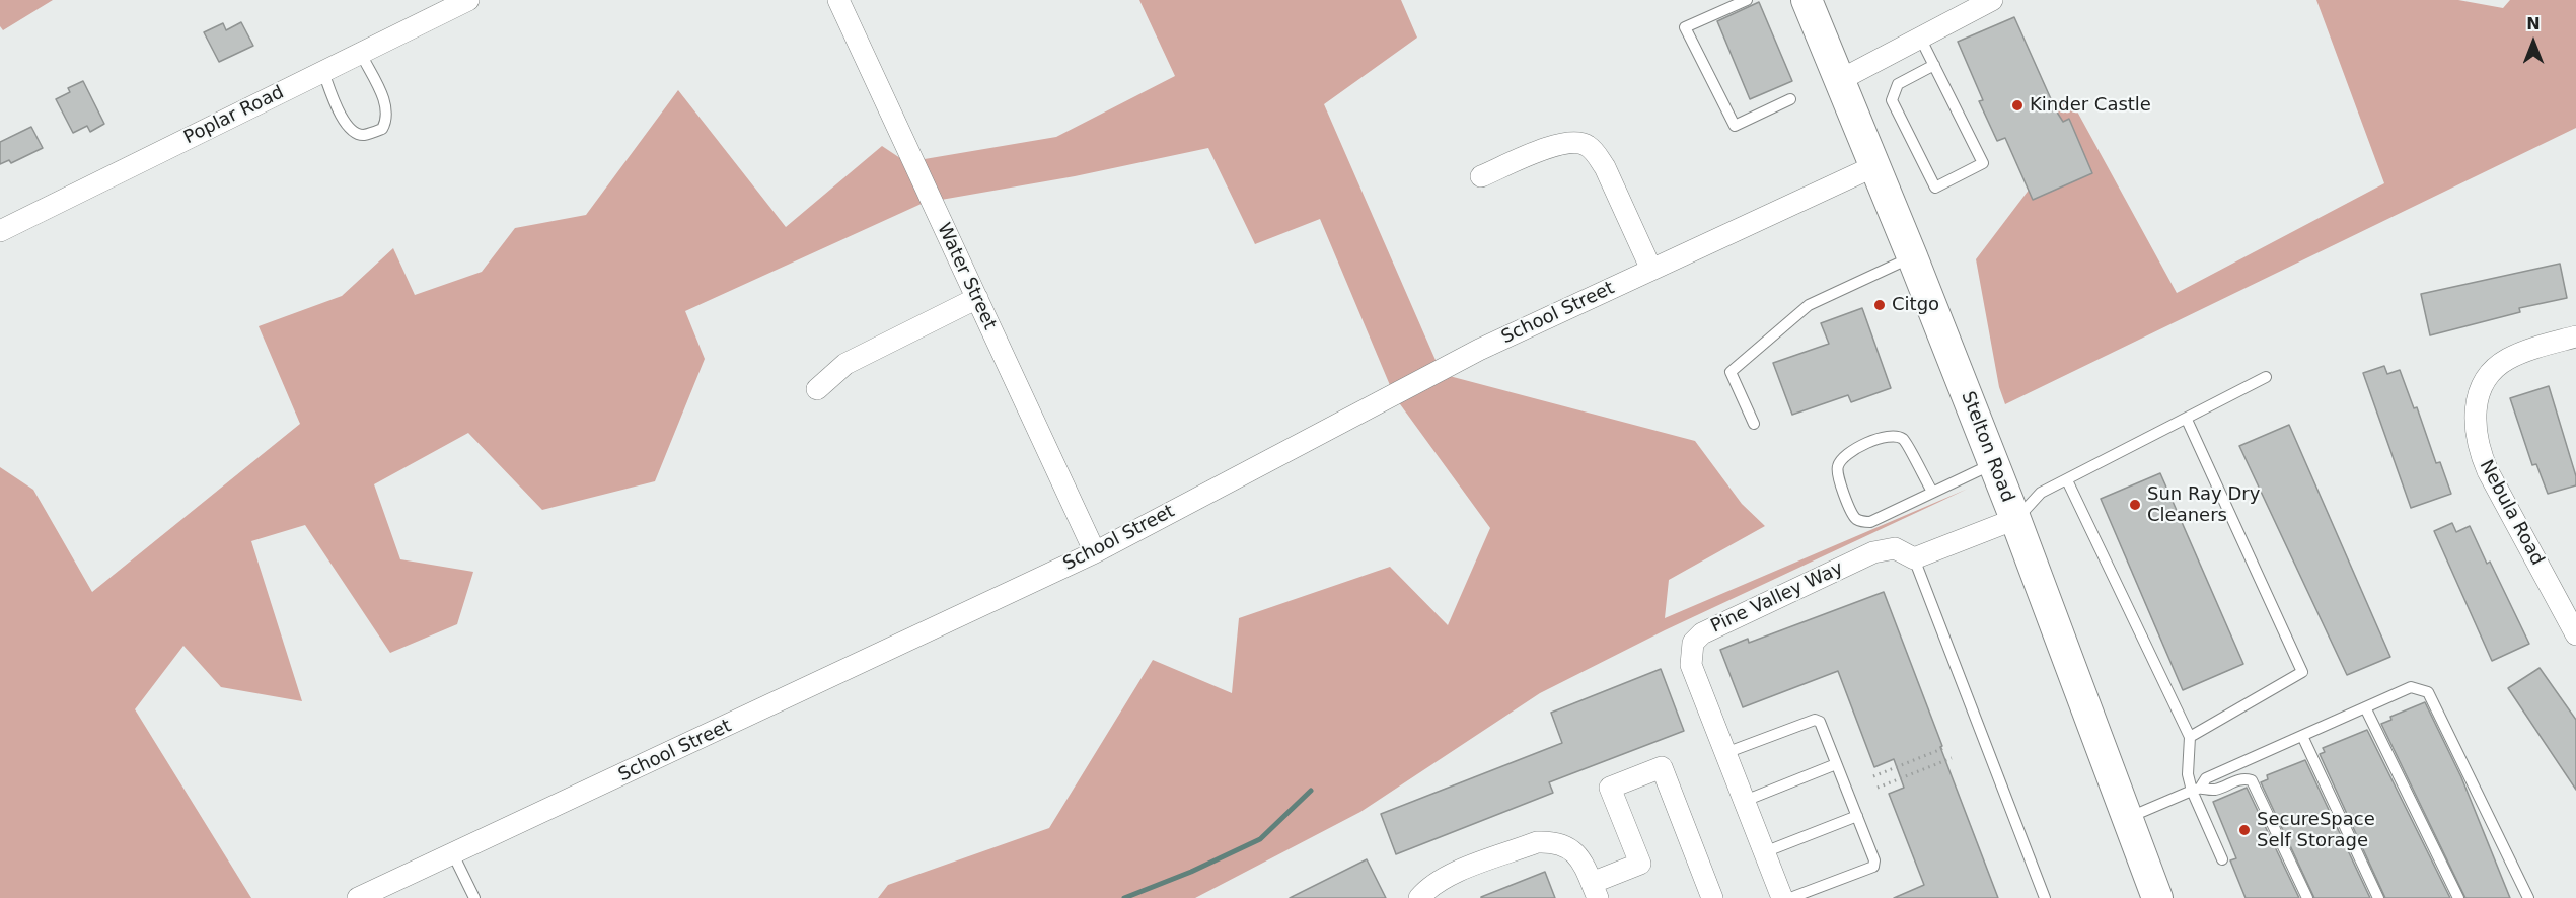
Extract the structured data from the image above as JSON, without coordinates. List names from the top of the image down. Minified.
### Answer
{"streets":{"main road":["Stelton Road"],"street":["Poplar Road","Water Street","School Street","Nebula Road","Pine Valley Way"]},"crossings":[["Water Street","School Street"],["School Street","Stelton Road"]],"places":["Kinder Castle","Citgo","Sun Ray Dry Cleaners","SecureSpace Self Storage"],"north":"top"}
